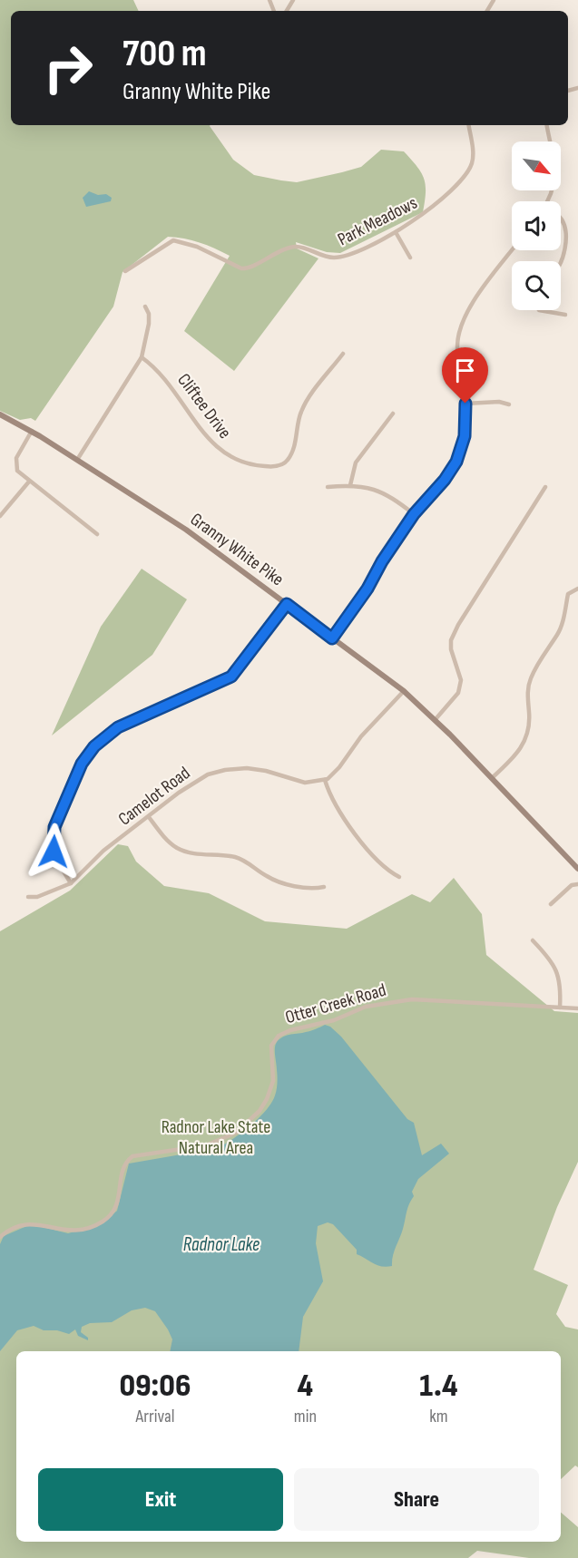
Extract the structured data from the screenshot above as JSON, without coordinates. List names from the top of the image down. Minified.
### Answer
{"streets":{"main road":["Granny White Pike"],"street":["Park Meadows","Cliftee Drive","Camelot Road","Otter Creek Road"]},"water":["Radnor Lake"],"parks":["Radnor Lake State Natural Area"],"north":"bottom right","page":{"turn":["700 m","Granny White Pike"],"eta":["09:06","Arrival","4","min","1.4","km"],"buttons":["Exit","Share"]}}
